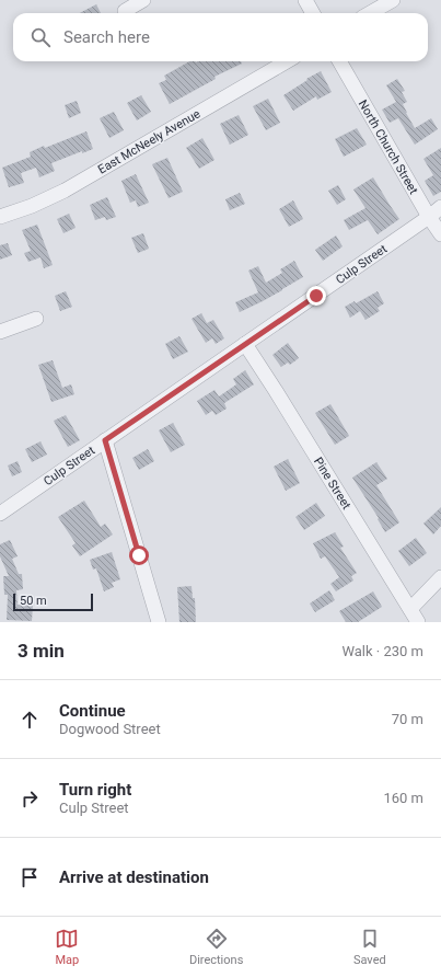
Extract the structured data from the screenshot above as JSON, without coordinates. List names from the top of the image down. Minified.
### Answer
{"streets":{"street":["East McNeely Avenue","North Church Street","Culp Street","Pine Street"]},"crossings":[["North Church Street","Culp Street"],["Culp Street","Pine Street"]],"scale_bar":"50 m","page":{"search":"Search here","scale":"50 m","heading":["3 min","Walk · 230 m"],"list":[["Continue","Dogwood Street","70 m"],["Turn right","Culp Street","160 m"],"Arrive at destination"],"nav":["Map","Directions","Saved"]}}
